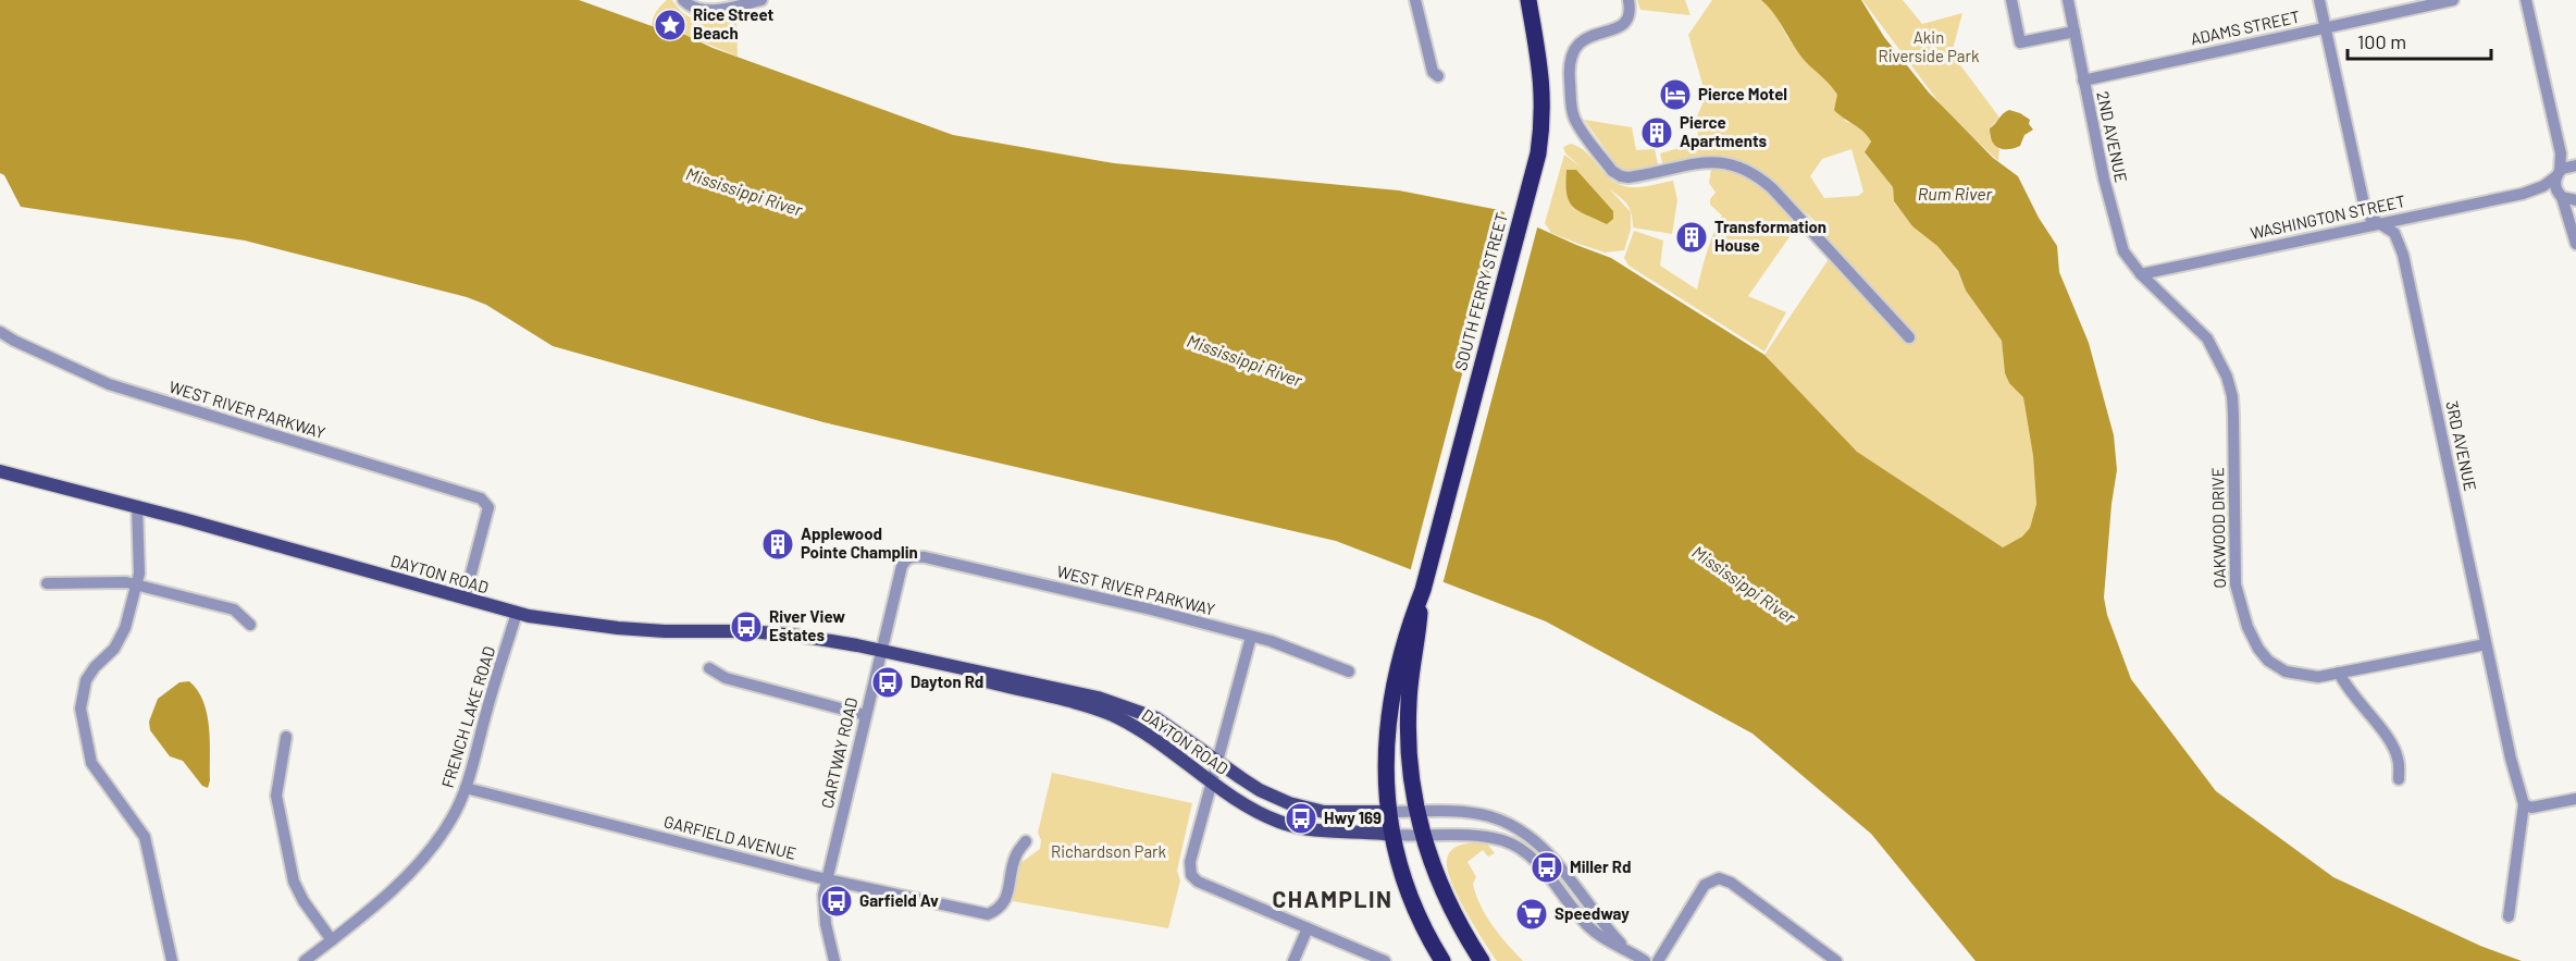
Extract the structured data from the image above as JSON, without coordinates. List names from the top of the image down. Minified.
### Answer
{"streets":{"highway":["SOUTH FERRY STREET"],"main road":["DAYTON ROAD"],"street":["ADAMS STREET","2ND AVENUE","WASHINGTON STREET","WEST RIVER PARKWAY","3RD AVENUE","OAKWOOD DRIVE","FRENCH LAKE ROAD","CARTWAY ROAD","GARFIELD AVENUE"]},"crossings":[["ADAMS STREET","2ND AVENUE"],["ADAMS STREET","3RD AVENUE"],["2ND AVENUE","WASHINGTON STREET"],["2ND AVENUE","OAKWOOD DRIVE"],["WASHINGTON STREET","3RD AVENUE"],["WASHINGTON STREET","OAKWOOD DRIVE"],["WEST RIVER PARKWAY","DAYTON ROAD"],["WEST RIVER PARKWAY","CARTWAY ROAD"],["3RD AVENUE","OAKWOOD DRIVE"],["DAYTON ROAD","FRENCH LAKE ROAD"],["DAYTON ROAD","CARTWAY ROAD"],["FRENCH LAKE ROAD","GARFIELD AVENUE"],["CARTWAY ROAD","GARFIELD AVENUE"]],"districts":["CHAMPLIN"],"water":["Mississippi River","Rum River"],"parks":["Akin Riverside Park","Richardson Park"],"places":{"place":["Rice Street Beach"],"hotel":["Pierce Motel"],"building":["Pierce Apartments","Transformation House","Applewood Pointe Champlin"],"bus stop":["River View Estates","Dayton Rd","Hwy 169","Miller Rd","Garfield Av"],"supermarket":["Speedway"]},"scale_bar":"100 m"}
